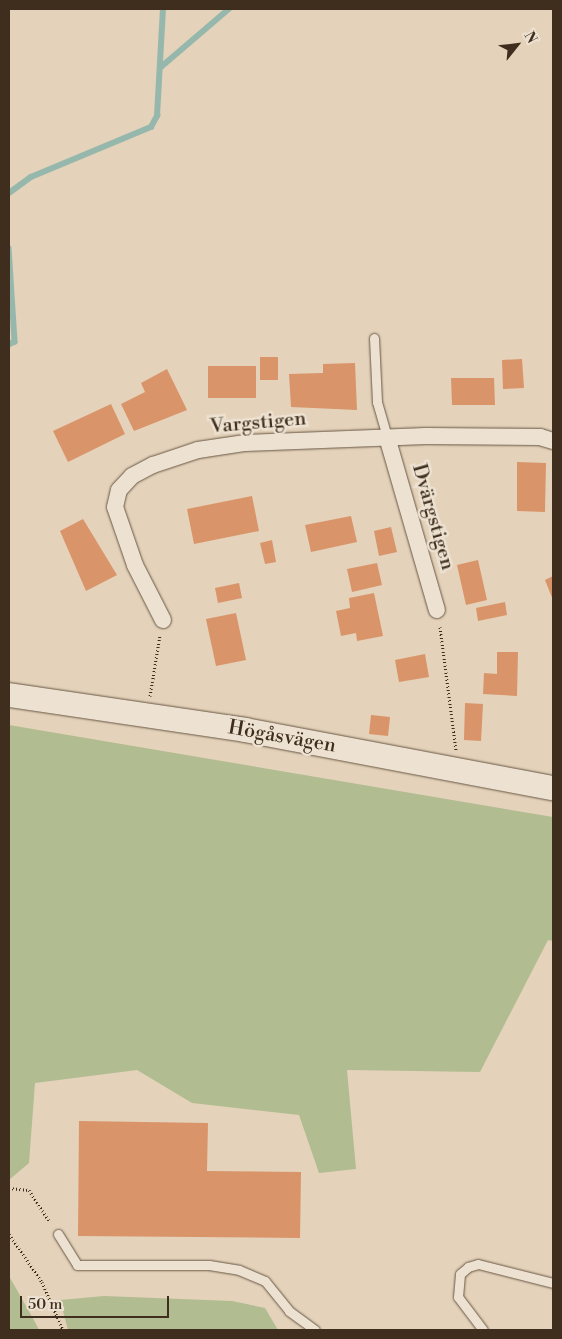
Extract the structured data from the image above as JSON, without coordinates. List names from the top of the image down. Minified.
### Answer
{"streets":{"street":["Vargstigen","Dvärgstigen","Högåsvägen"]},"crossings":[["Vargstigen","Dvärgstigen"]],"scale_bar":"50 m","north":"top right"}
